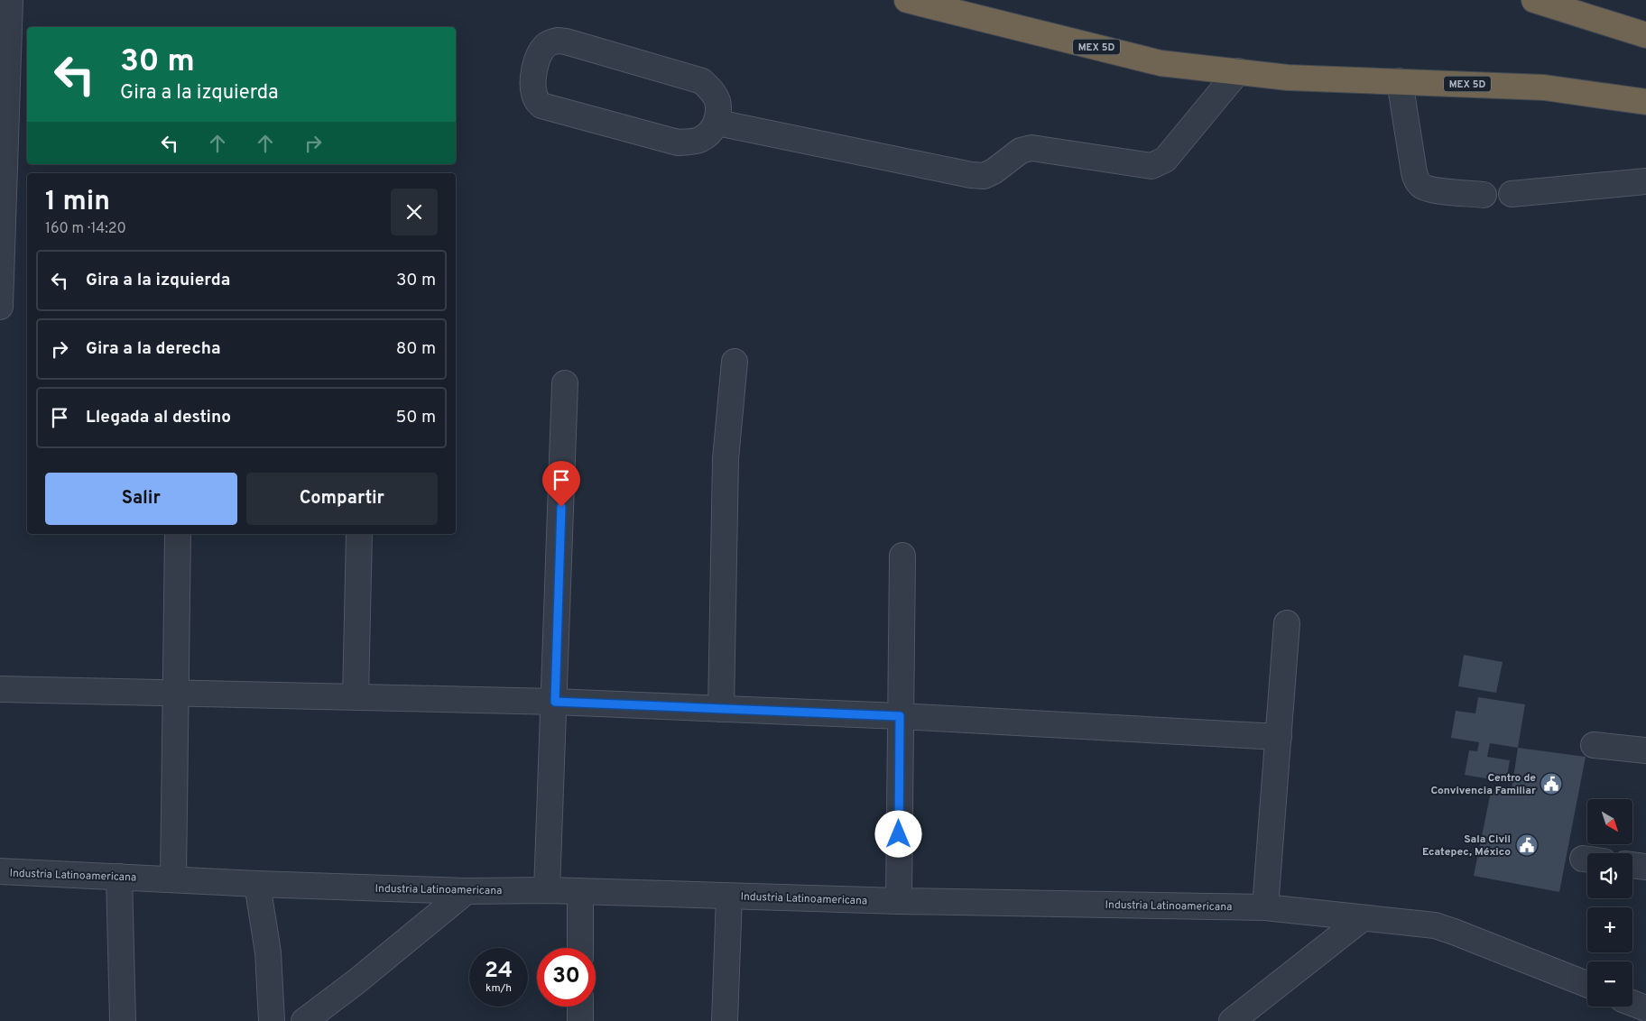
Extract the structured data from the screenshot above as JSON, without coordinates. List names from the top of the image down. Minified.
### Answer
{"streets":{"highway":["MEX 5D"],"street":["Industria Latinoamericana"]},"places":{"public building":["Centro de Convivencia Familiar","Sala Civil Ecatepec, México"]},"north":"bottom right","page":{"turn":["30 m","Gira a la izquierda"],"heading":["1 min","160 m · 14:20"],"list":[{"name":"Gira a la izquierda","value":"30 m"},{"name":"Gira a la derecha","value":"80 m"},{"name":"Llegada al destino","value":"50 m"}],"buttons":["Salir","Compartir"],"map_buttons":["+","−"],"speed":"24 km/h","limit":"30"}}
